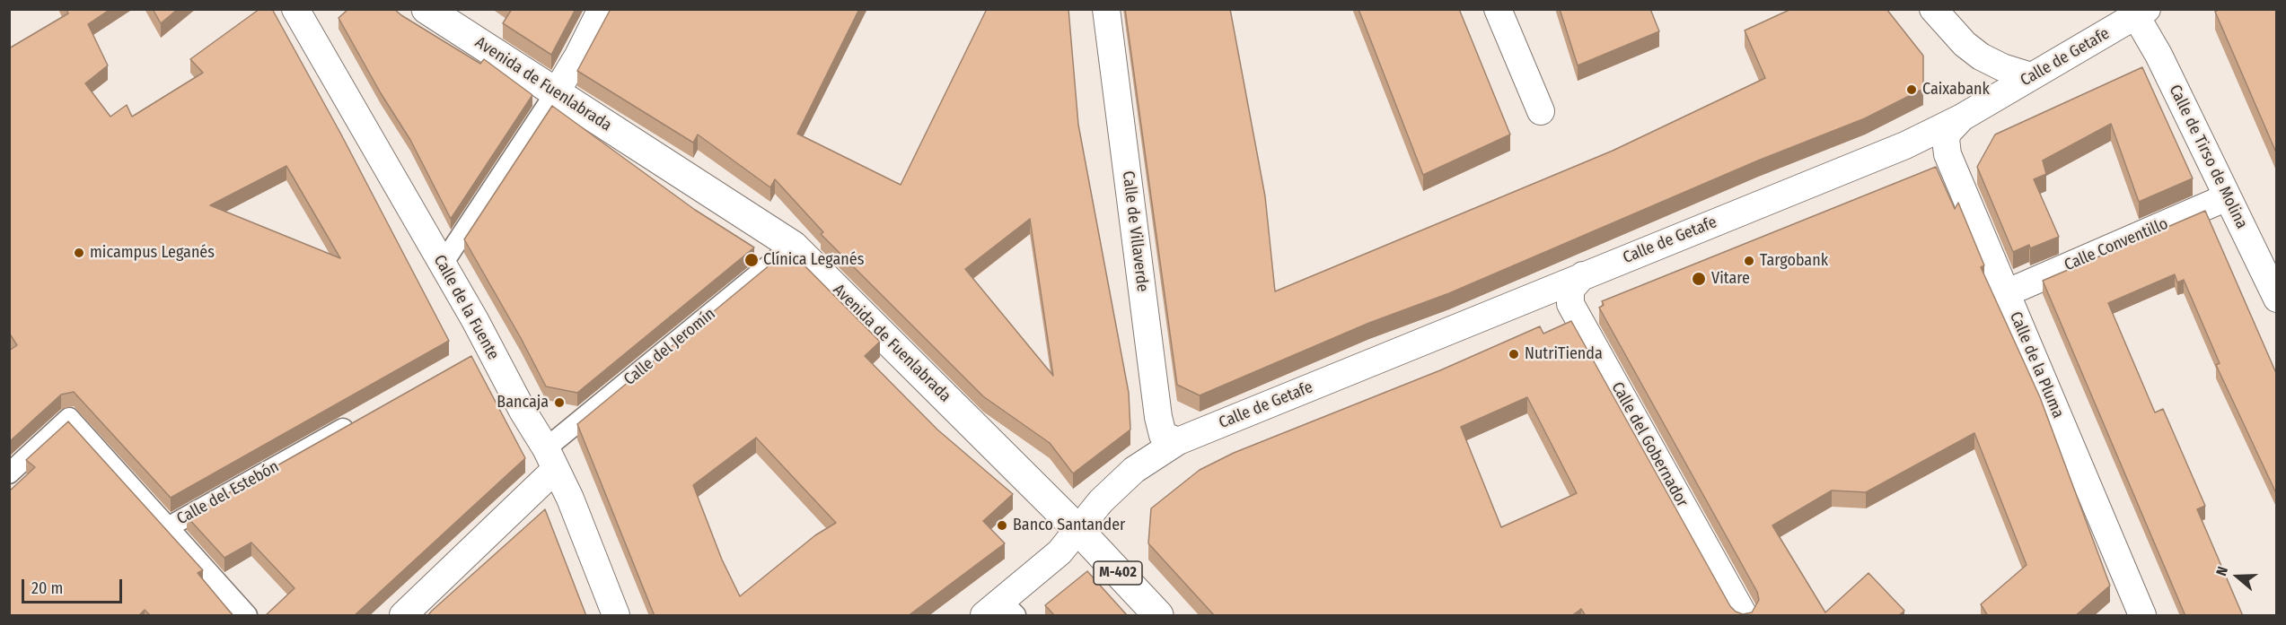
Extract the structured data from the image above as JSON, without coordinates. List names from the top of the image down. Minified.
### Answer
{"streets":{"highway":["Avenida de Fuenlabrada","M-402"],"street":["Calle de Getafe","Calle de Tirso de Molina","Calle de Villaverde","Calle Conventillo","Calle de la Fuente","Calle del Jeromín","Calle de la Pluma","Calle del Gobernador","Calle del Estebón"]},"crossings":[["Calle de Getafe","Avenida de Fuenlabrada"],["Calle de Getafe","Calle de Tirso de Molina"],["Calle de Getafe","Calle de Villaverde"],["Calle de Getafe","Calle de la Pluma"],["Calle de Getafe","Calle del Gobernador"],["Avenida de Fuenlabrada","Calle del Jeromín"],["Calle de Tirso de Molina","Calle Conventillo"],["Calle Conventillo","Calle de la Pluma"],["Calle de la Fuente","Calle del Jeromín"]],"places":["Caixabank","micampus Leganés","Clínica Leganés","Targobank","Vitare","NutriTienda","Bancaja","Banco Santander"],"scale_bar":"20 m","north":"left"}
